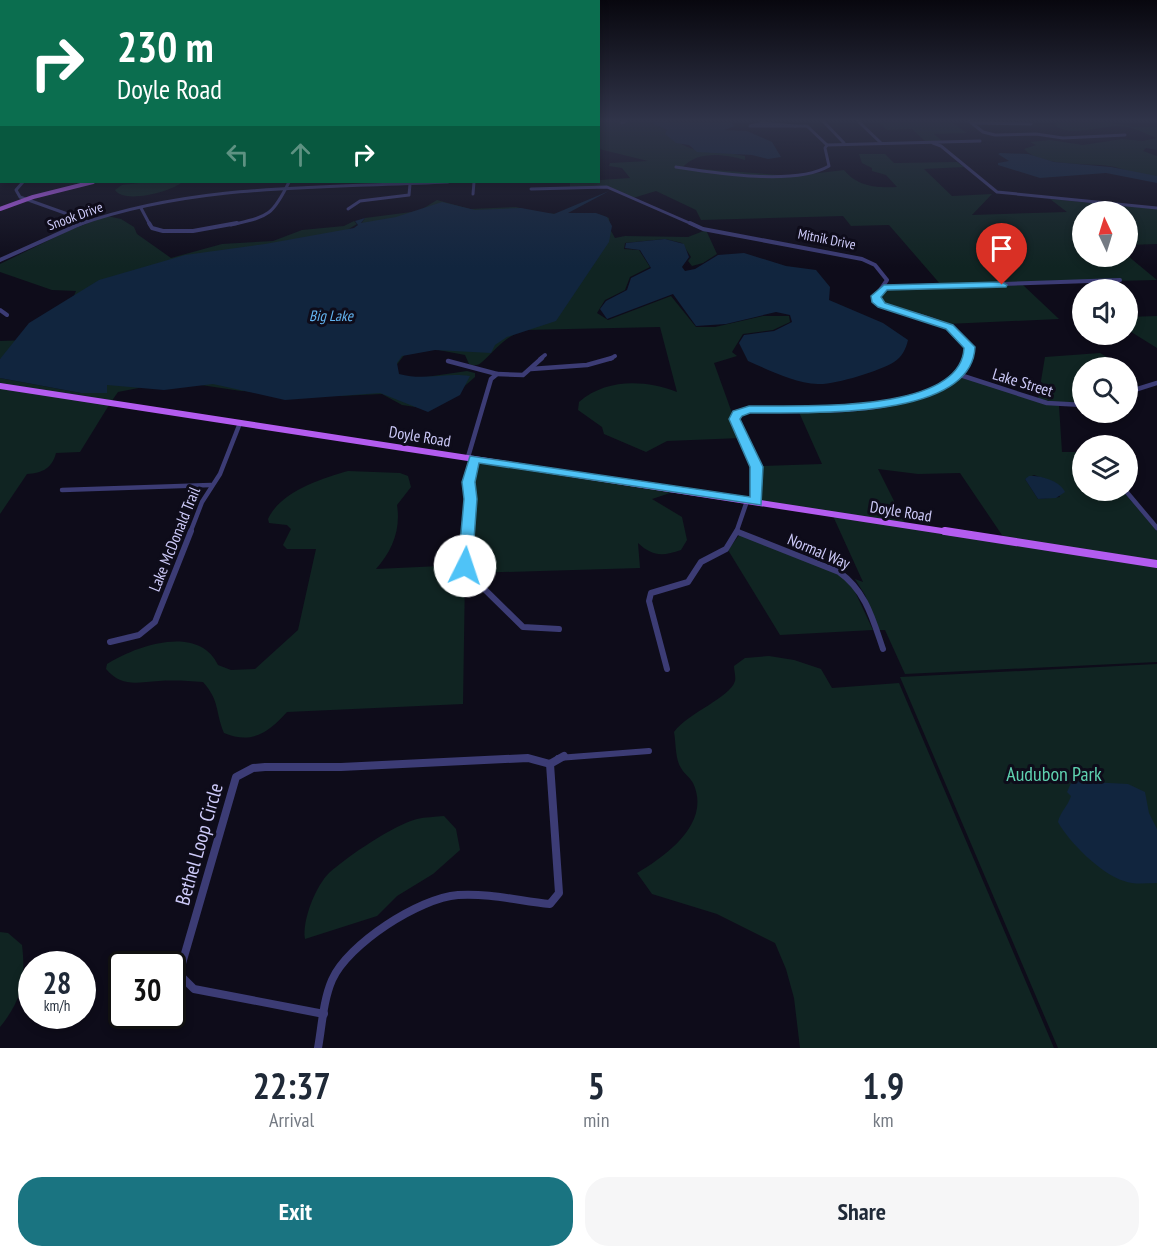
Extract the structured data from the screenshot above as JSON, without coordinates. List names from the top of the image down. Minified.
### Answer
{"streets":{"main road":["Doyle Road"],"street":["Snook Drive","Mitnik Drive","Lake Street","Lake McDonald Trail","Normal Way","Bethel Loop Circle"]},"crossings":[["Mitnik Drive","Lake Street"],["Doyle Road","Lake McDonald Trail"]],"water":["Big Lake"],"parks":["Audubon Park"],"north":"top","page":{"turn":["230 m","Doyle Road"],"speed":"28 km/h","limit":"30","eta":["22:37","Arrival","5","min","1.9","km"],"buttons":["Exit","Share"]}}
